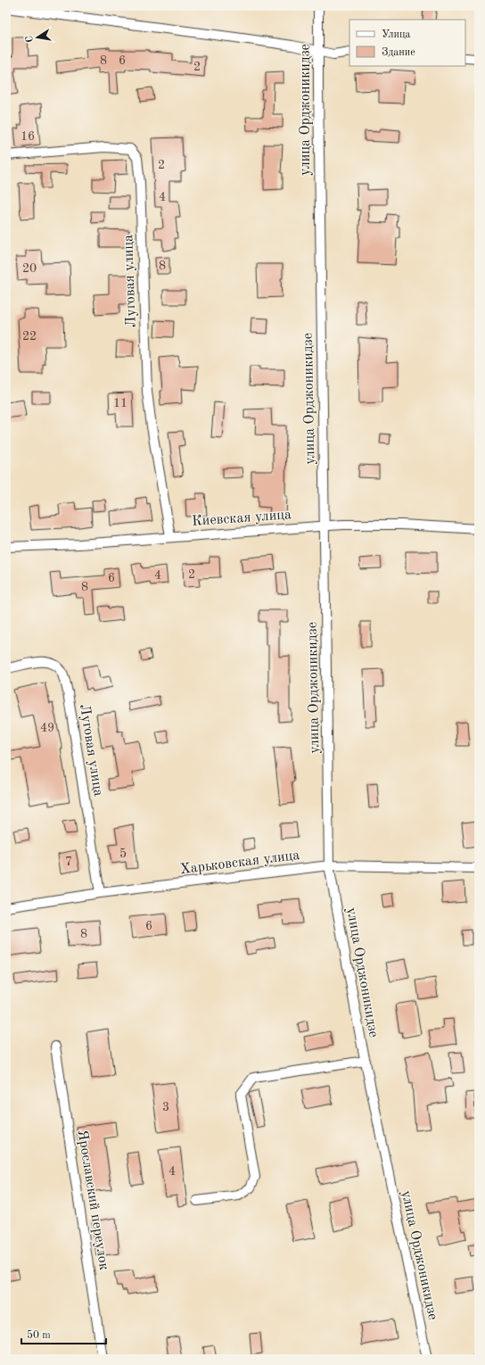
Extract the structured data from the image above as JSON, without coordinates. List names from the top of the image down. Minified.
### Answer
{"streets":{"street":["улица Орджоникидзе","Луговая улица","Киевская улица","Харьковская улица","Ярославский переулок"]},"crossings":[["улица Орджоникидзе","Киевская улица"],["улица Орджоникидзе","Харьковская улица"],["Луговая улица","Киевская улица"],["Луговая улица","Харьковская улица"]],"house_numbers":["8","6","2","16","2","4","8","20","22","11","2","4","6","8","49","5","7","6","8","3","4"],"legend":["Улица","Здание"],"scale_bar":"50 m","north":"left"}
